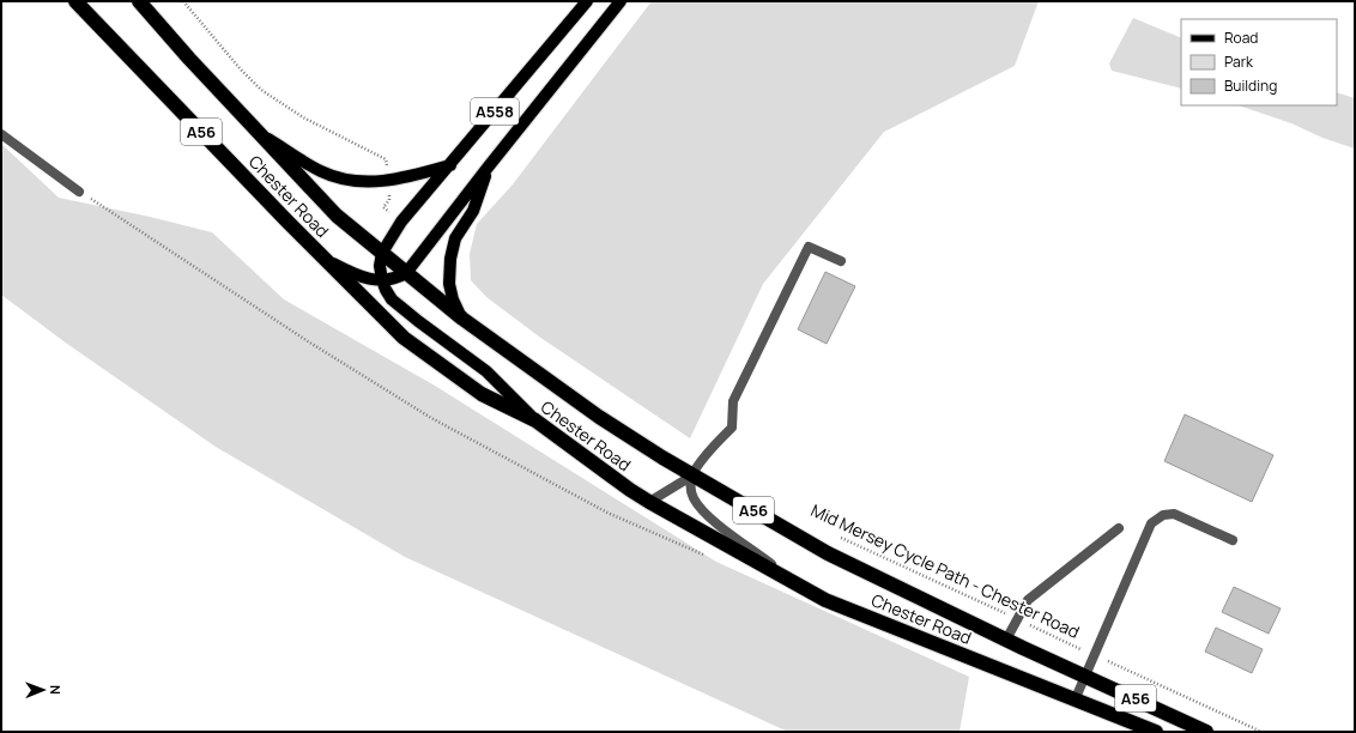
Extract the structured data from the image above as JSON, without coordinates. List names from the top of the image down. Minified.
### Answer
{"streets":{"highway":["A56","Chester Road"],"main road":["A558"],"path":["Mid Mersey Cycle Path - Chester Road"]},"crossings":[["A558","A56"],["A558","Chester Road"],["A56","Chester Road"]],"legend":["Road","Park","Building"],"north":"right"}
